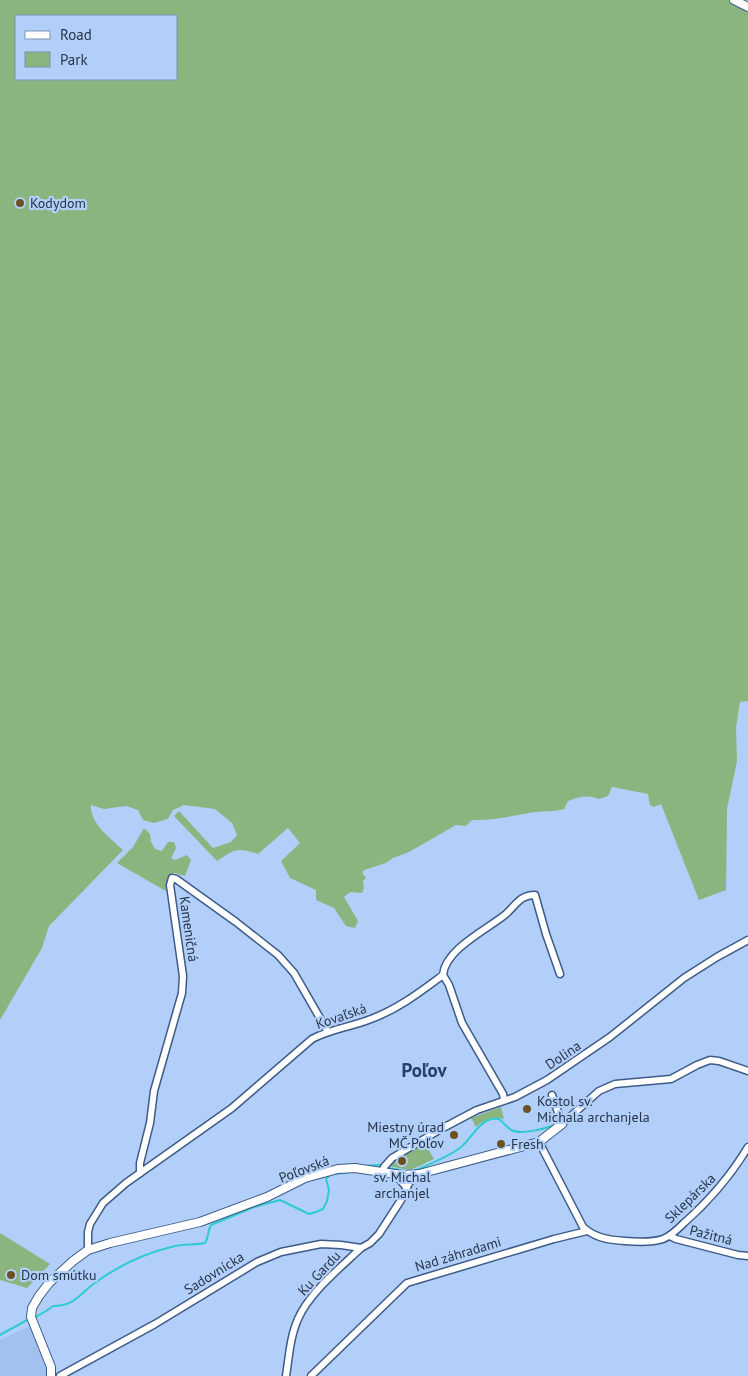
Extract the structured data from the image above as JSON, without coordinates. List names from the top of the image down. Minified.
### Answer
{"streets":{"street":["Kameničná","Kovaľská","Dolina","Poľovská","Sklepárska","Pažitná","Nad záhradami","Sadovnícka","Ku Gardu"]},"crossings":[["Kameničná","Kovaľská"],["Kovaľská","Poľovská"],["Dolina","Poľovská"],["Sklepárska","Pažitná"],["Sklepárska","Nad záhradami"],["Sadovnícka","Ku Gardu"]],"districts":["Poľov"],"places":["Kodydom","Kostol sv. Michala archanjela","Miestny úrad MČ Poľov","Fresh","sv. Michal archanjel","Dom smútku"],"legend":["Road","Park"]}
